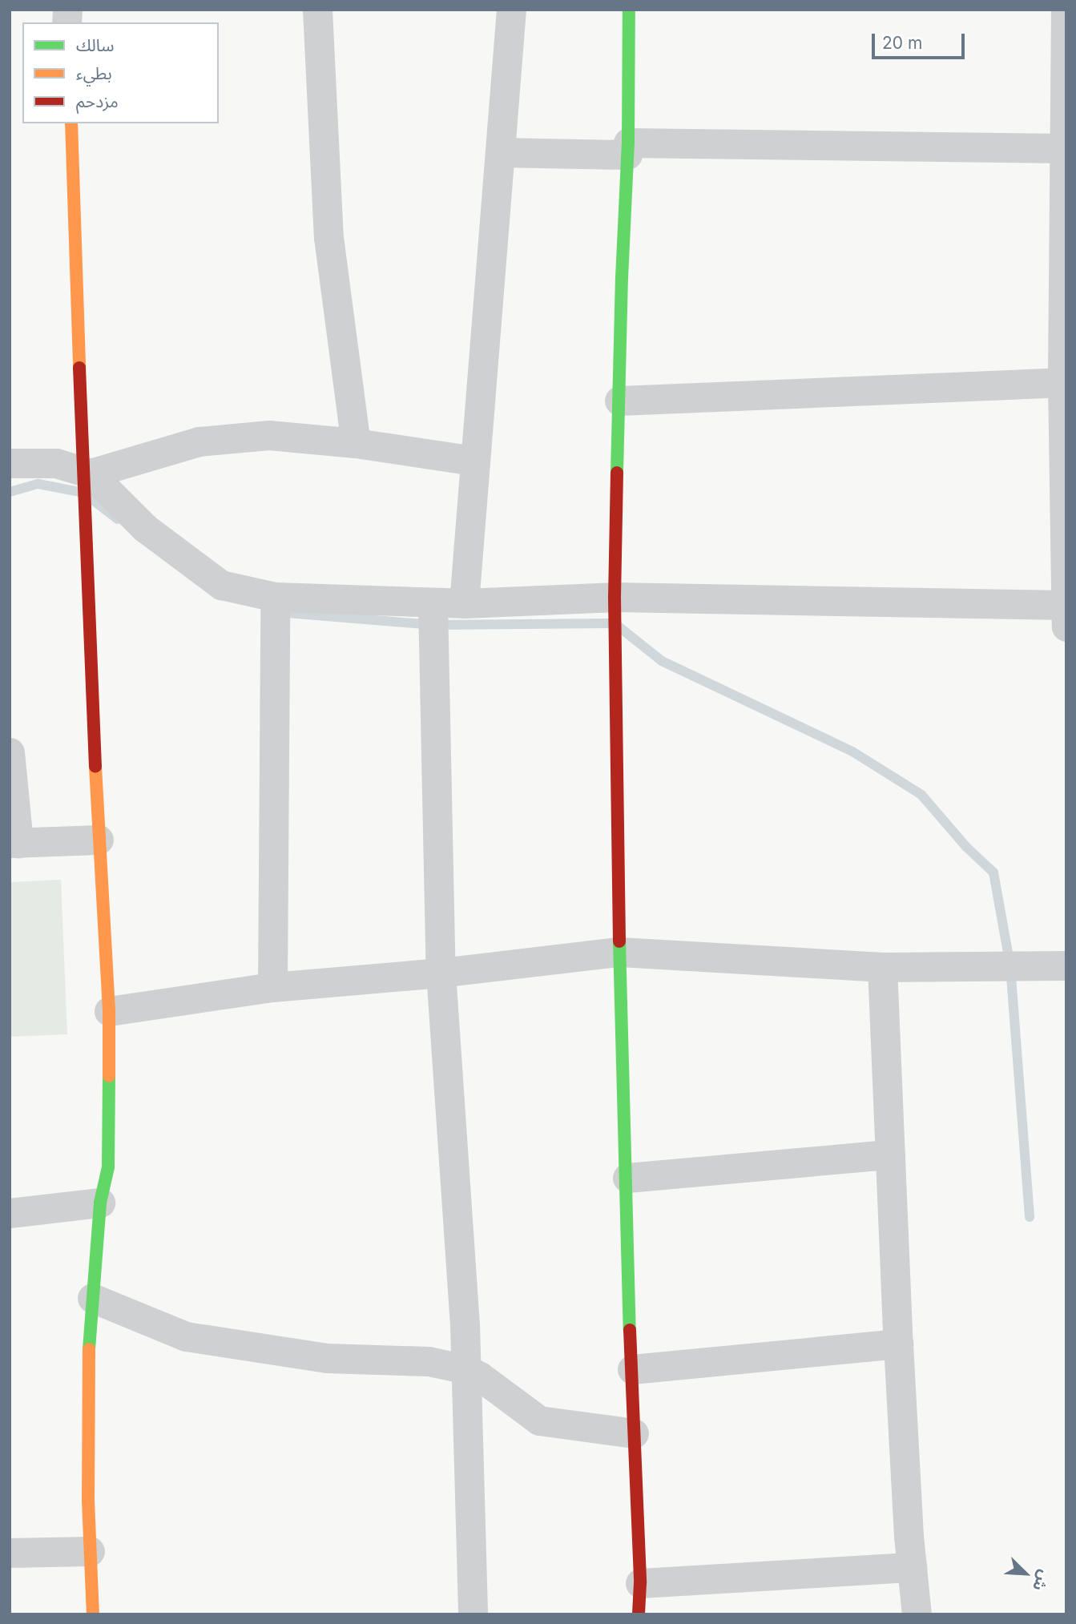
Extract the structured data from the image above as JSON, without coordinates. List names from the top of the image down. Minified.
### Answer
{"legend":["سالك","بطيء","مزدحم"],"scale_bar":"20 m","north":"bottom right"}
